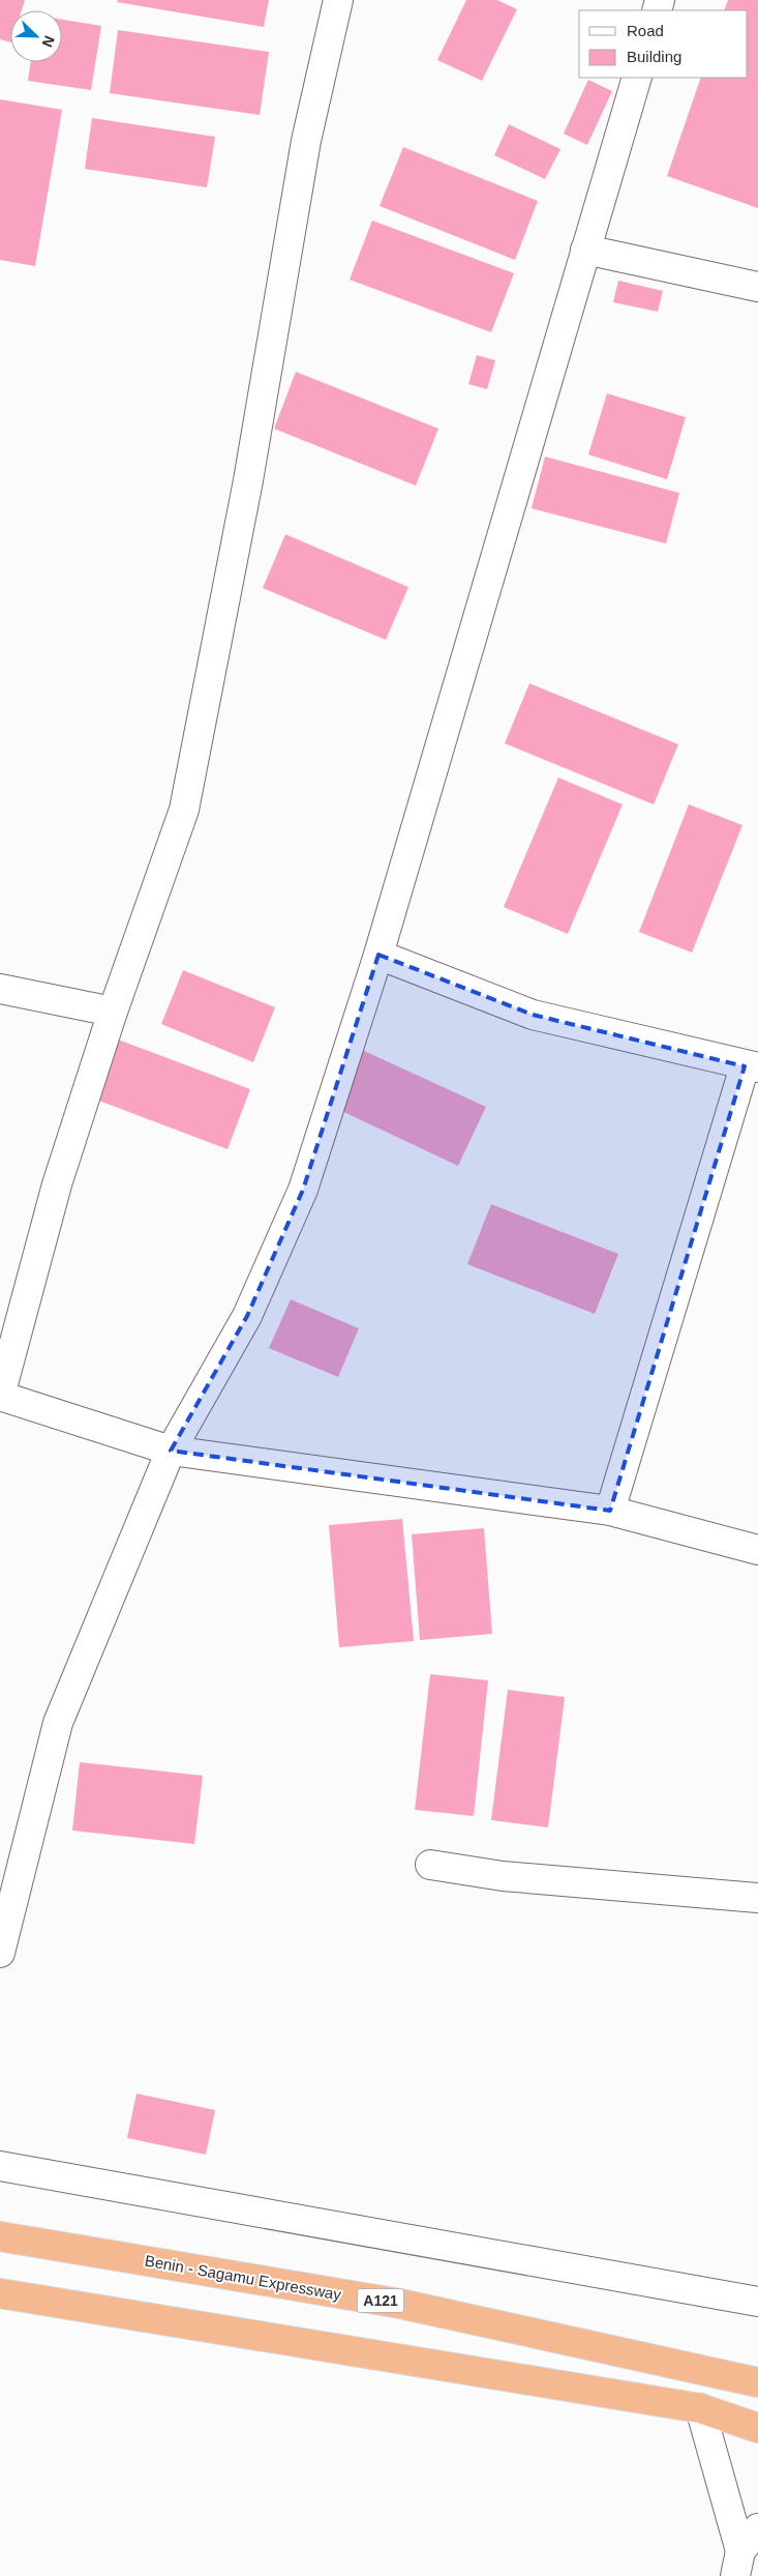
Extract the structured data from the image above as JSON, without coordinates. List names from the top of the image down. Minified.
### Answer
{"streets":{"highway":["Benin - Sagamu Expressway","A121"]},"legend":["Road","Building"],"north":"bottom right"}
